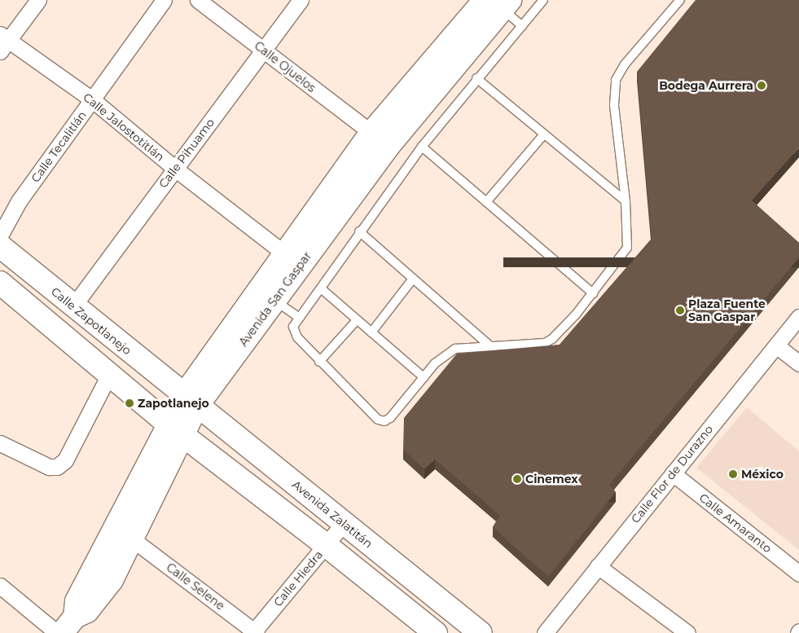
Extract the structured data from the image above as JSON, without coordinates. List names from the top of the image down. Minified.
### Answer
{"streets":{"street":["Calle Ojuelos","Calle Jalostotitlán","Calle Tecalitlán","Calle Pihuamo","Avenida San Gaspar","Calle Zapotlanejo","Calle Flor de Durazno","Avenida Zalatitán","Calle Amaranto","Calle Hiedra","Calle Selene"]},"crossings":[["Calle Ojuelos","Calle Pihuamo"],["Calle Ojuelos","Avenida San Gaspar"],["Calle Jalostotitlán","Calle Tecalitlán"],["Calle Jalostotitlán","Calle Pihuamo"],["Calle Jalostotitlán","Avenida San Gaspar"],["Calle Pihuamo","Calle Zapotlanejo"],["Avenida San Gaspar","Calle Zapotlanejo"],["Avenida San Gaspar","Avenida Zalatitán"],["Avenida San Gaspar","Calle Selene"],["Calle Zapotlanejo","Avenida Zalatitán"],["Calle Flor de Durazno","Calle Amaranto"],["Avenida Zalatitán","Calle Hiedra"],["Calle Hiedra","Calle Selene"]],"places":["Bodega Aurrera","Plaza Fuente San Gaspar","Zapotlanejo","México","Cinemex"]}
